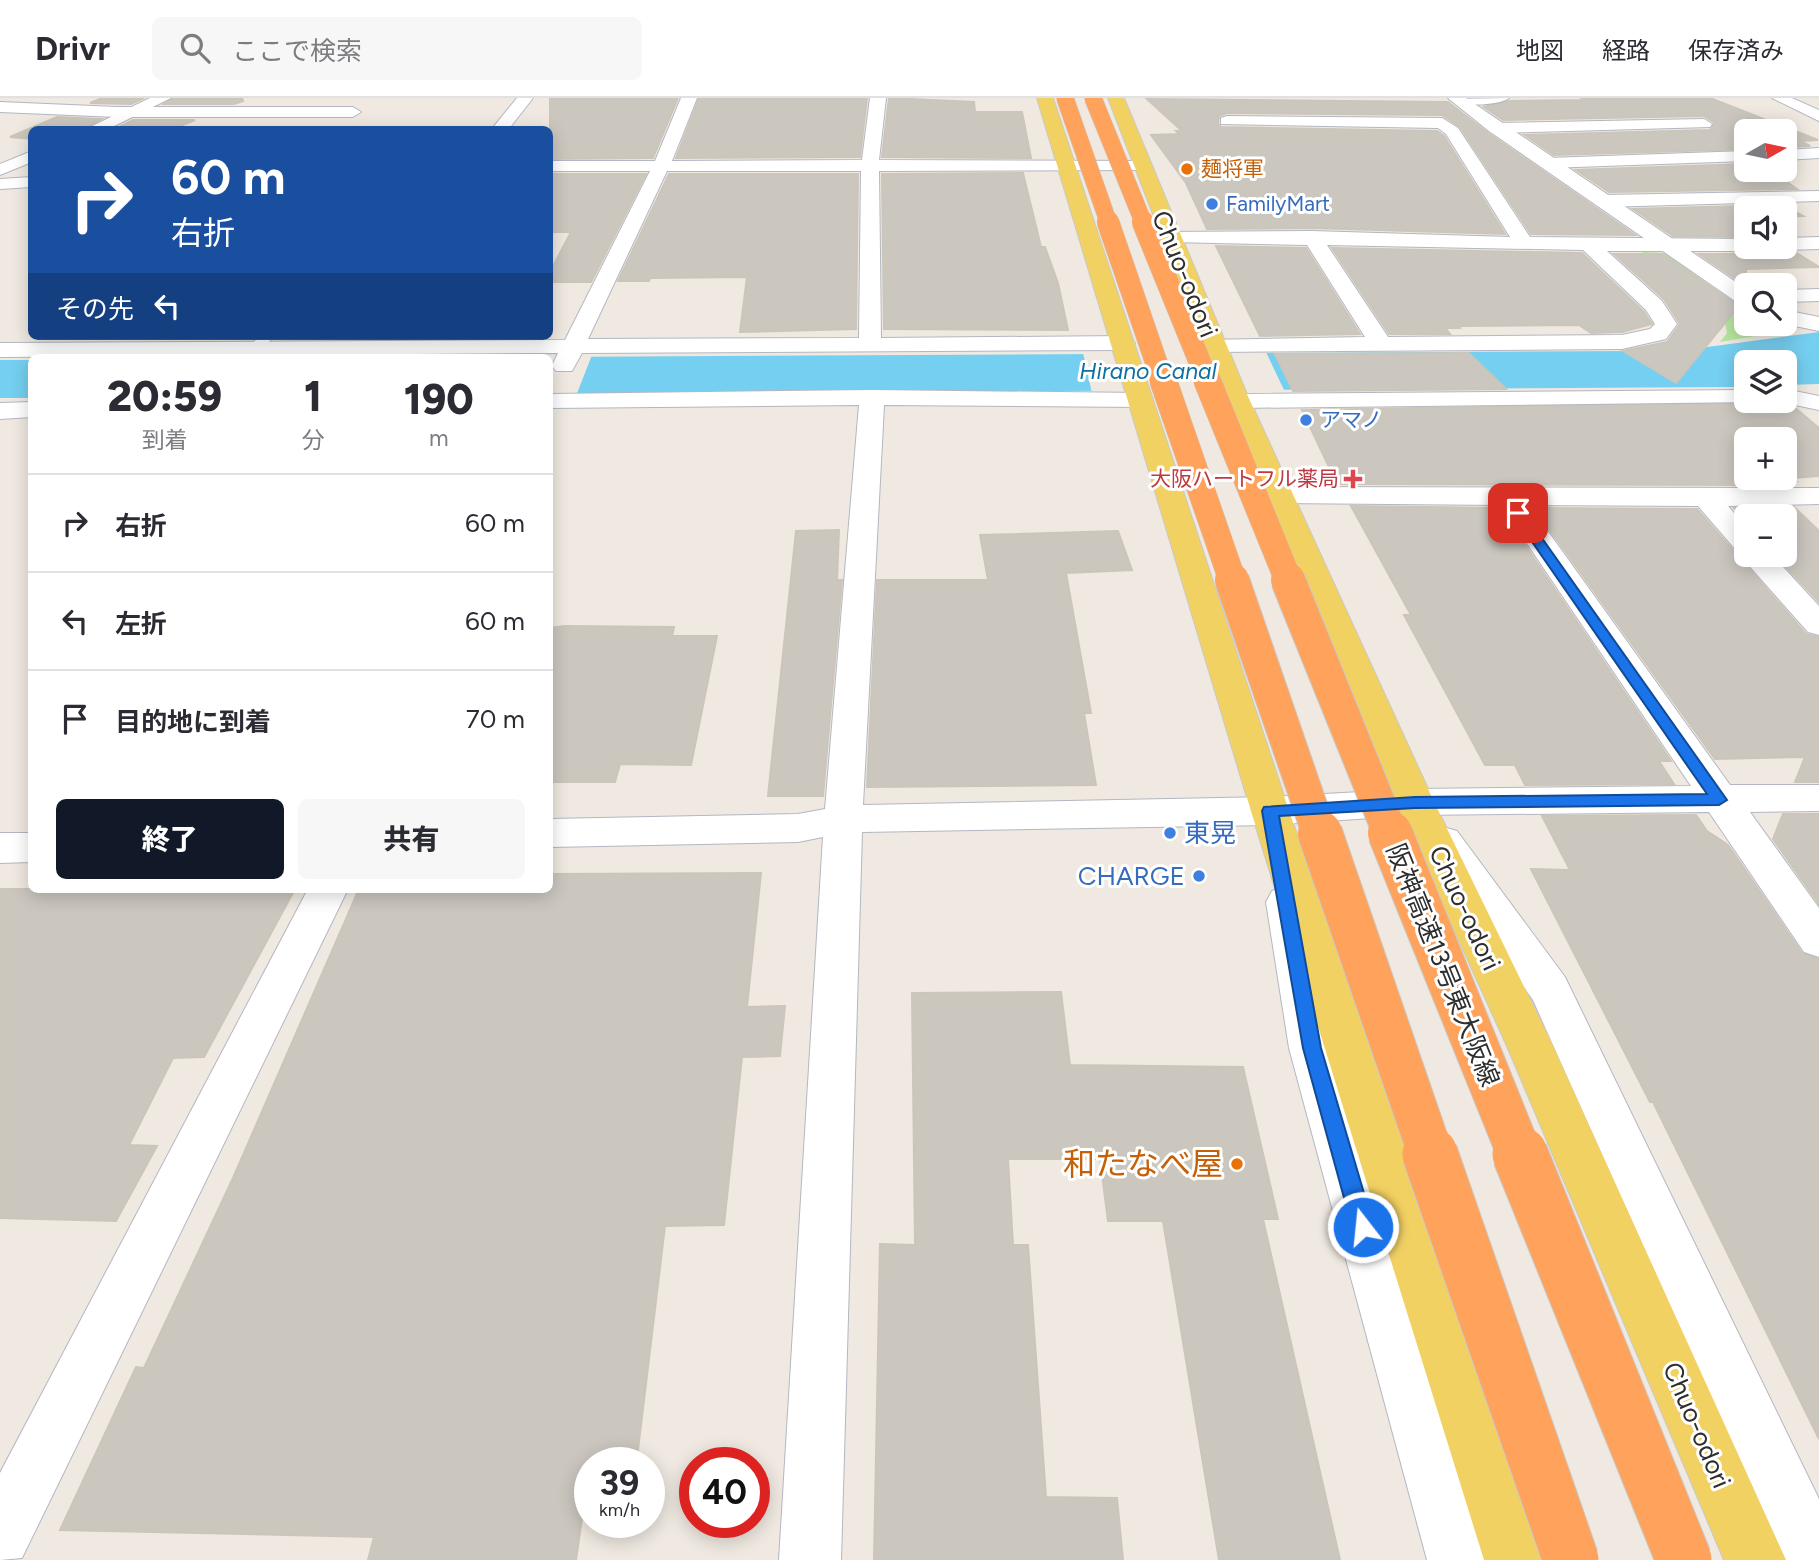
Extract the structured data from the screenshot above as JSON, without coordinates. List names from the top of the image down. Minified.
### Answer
{"streets":{"highway":["阪神高速13号東大阪線"],"main road":["Chuo-odori"]},"water":["Hirano Canal"],"places":{"other":["麺将軍","FamilyMart","アマノ","東晃","CHARGE","和たなべ屋"],"health":["大阪ハートフル薬局"]},"north":"right","page":{"header":"Drivr","search":"ここで検索","nav":["地図","経路","保存済み"],"map_buttons":["+","−"],"turn":["60 m","右折"],"then":"その先","eta":["20:59","到着","1","分","190","m"],"list":[{"name":"右折","value":"60 m"},{"name":"左折","value":"60 m"},{"name":"目的地に到着","value":"70 m"}],"buttons":["終了","共有"],"speed":"39 km/h","limit":"40"}}
